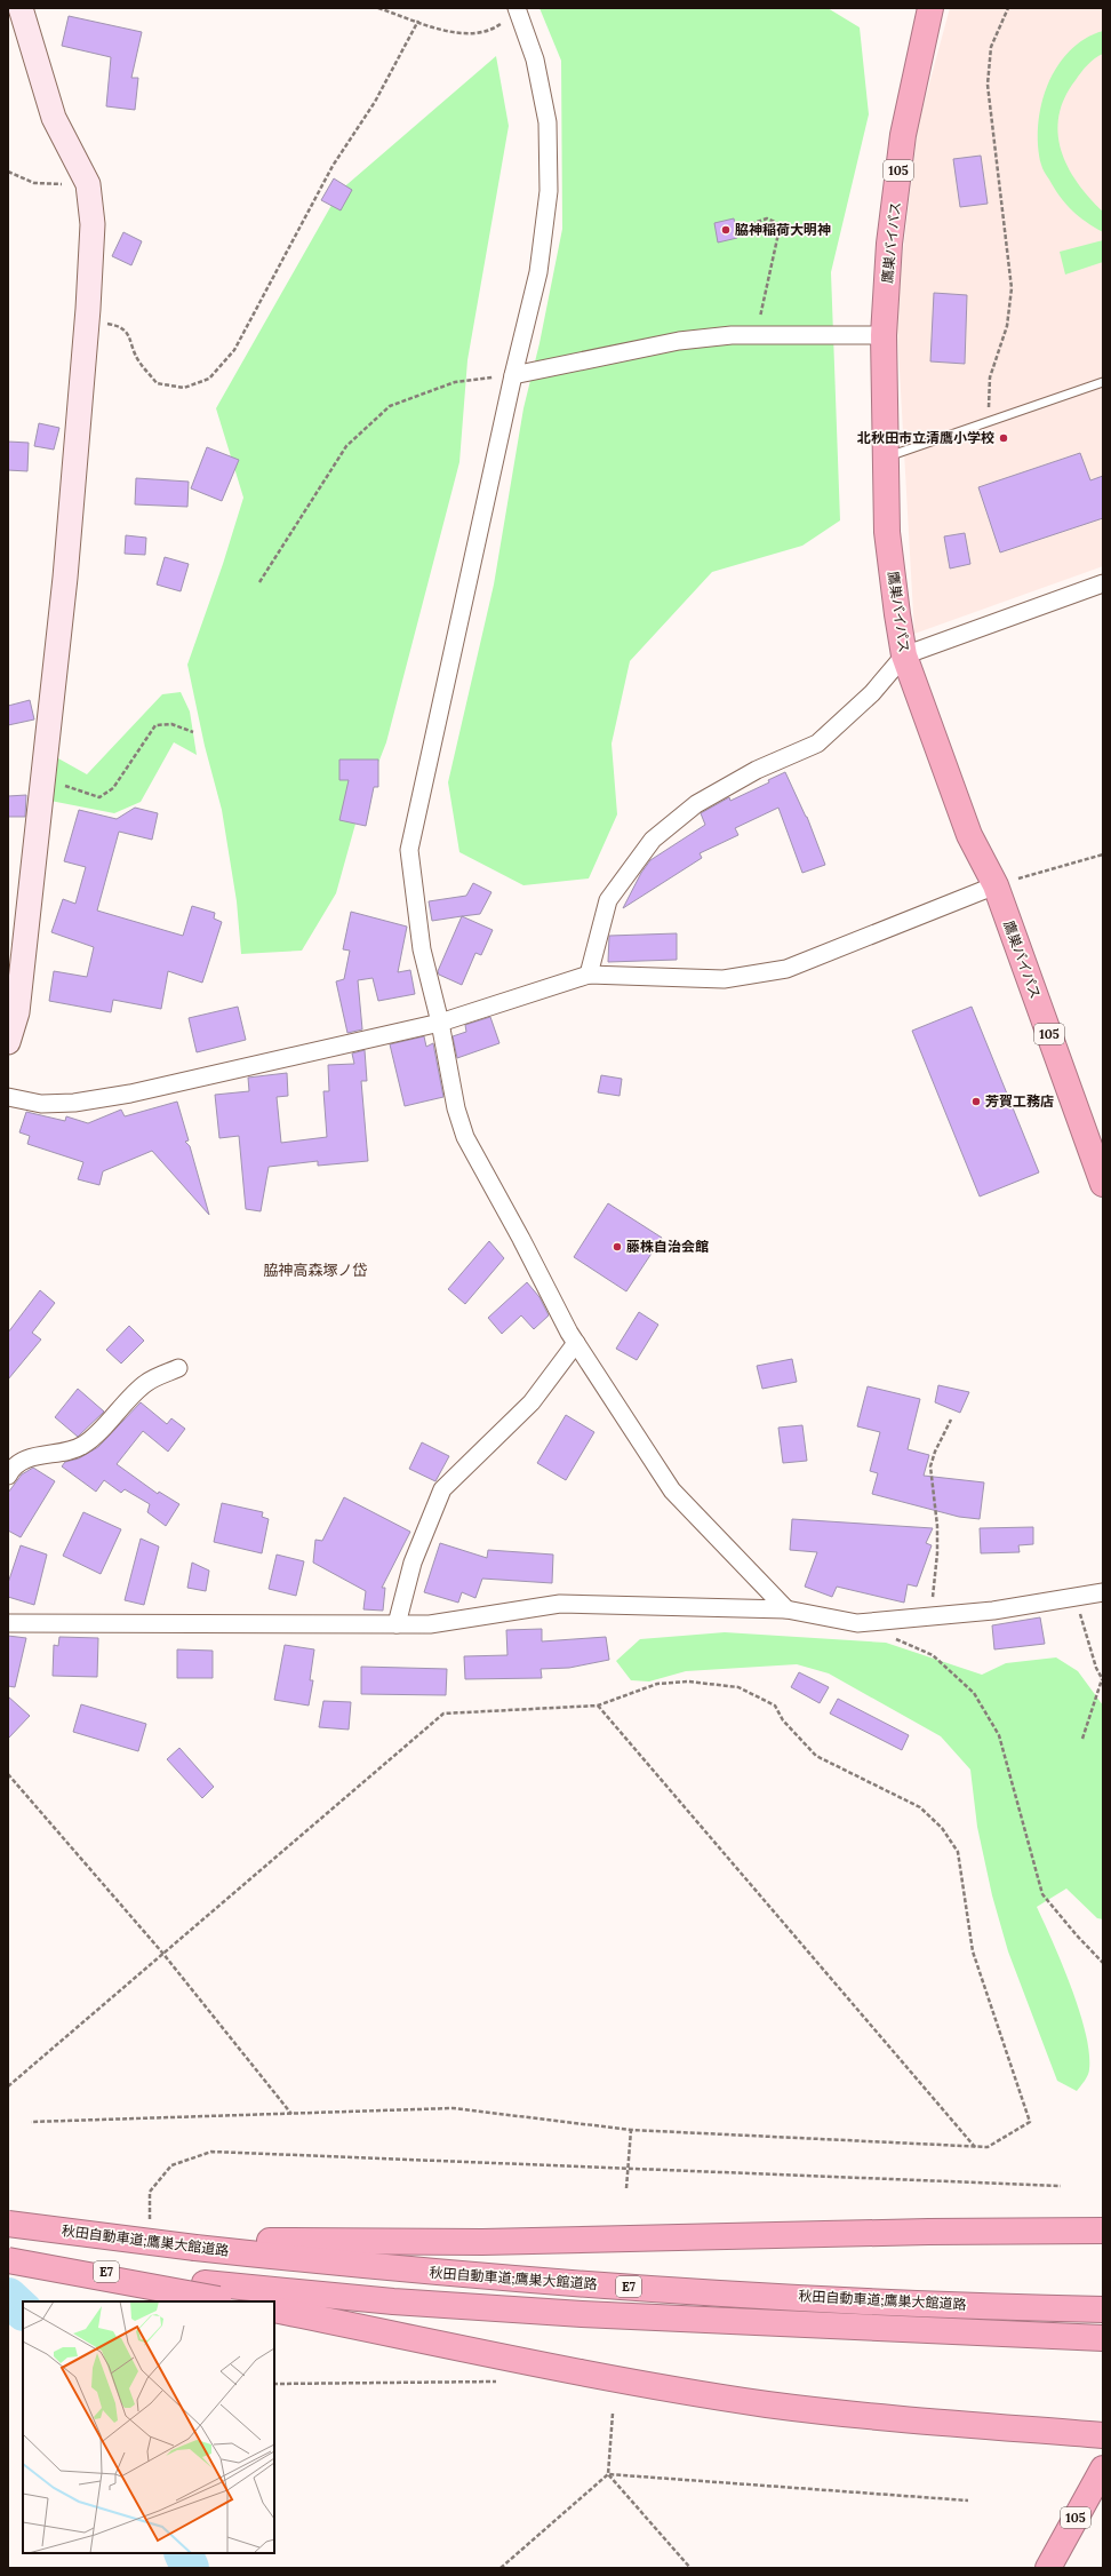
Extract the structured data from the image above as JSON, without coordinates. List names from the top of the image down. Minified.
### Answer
{"streets":{"highway":["105","鷹巣バイパス","秋田自動車道;鷹巣大館道路","E7"]},"districts":["脇神高森塚ノ岱"],"places":["脇神稲荷大明神","北秋田市立清鷹小学校","芳賀工務店","藤株自治会館"]}
